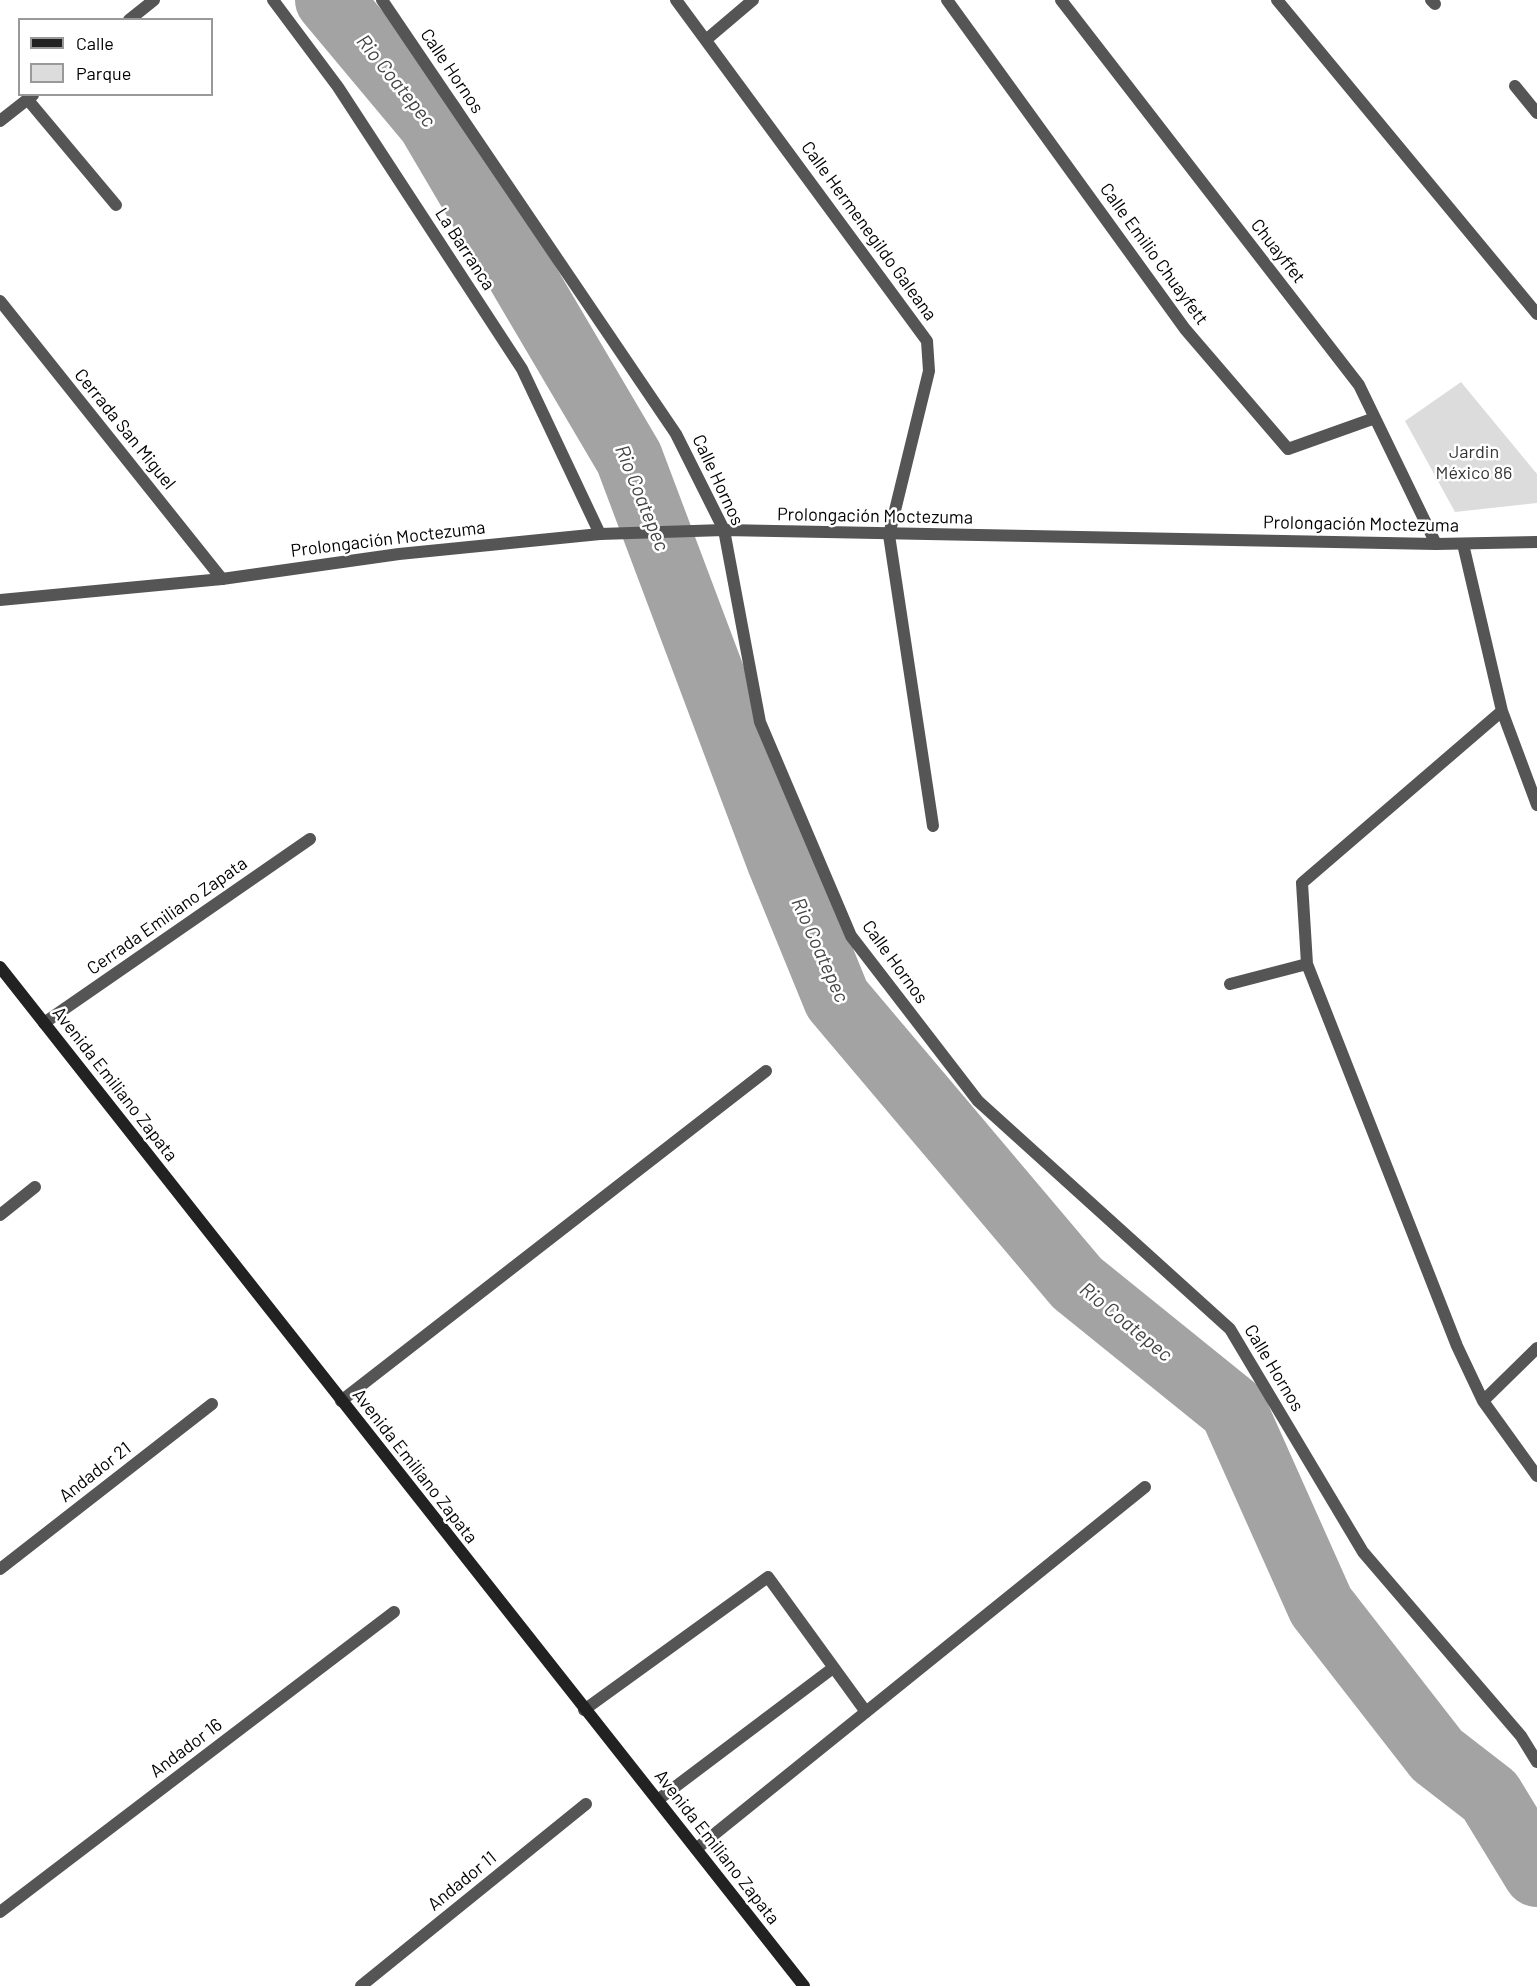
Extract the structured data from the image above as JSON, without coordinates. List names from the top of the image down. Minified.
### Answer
{"streets":{"main road":["Avenida Emiliano Zapata"],"street":["Calle Hornos","Calle Hermenegildo Galeana","La Barranca","Chuayffet","Calle Emilio Chuayfett","Cerrada San Miguel","Prolongación Moctezuma","Cerrada Emiliano Zapata","Andador 21","Andador 16","Andador 11"]},"crossings":[["Calle Hornos","Prolongación Moctezuma"],["Calle Hermenegildo Galeana","Prolongación Moctezuma"],["La Barranca","Prolongación Moctezuma"],["Chuayffet","Calle Emilio Chuayfett"],["Chuayffet","Prolongación Moctezuma"],["Cerrada San Miguel","Prolongación Moctezuma"],["Cerrada Emiliano Zapata","Avenida Emiliano Zapata"]],"water":["Rio Coatepec"],"parks":["Jardin México 86"],"legend":["Calle","Parque"]}
